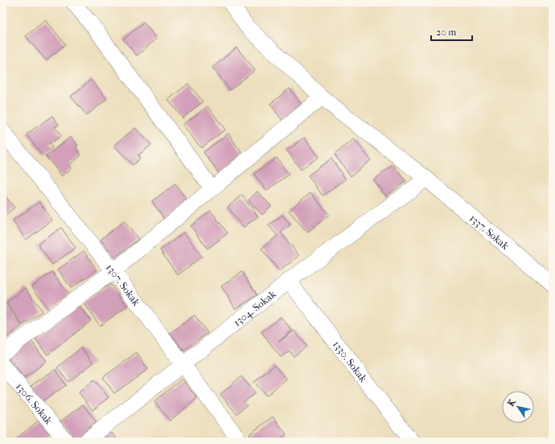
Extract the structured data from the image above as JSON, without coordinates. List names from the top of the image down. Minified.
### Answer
{"streets":{"street":["1337. Sokak","1307. Sokak","1304. Sokak","1330. Sokak","1306. Sokak"]},"crossings":[["1337. Sokak","1304. Sokak"],["1307. Sokak","1304. Sokak"],["1304. Sokak","1330. Sokak"]],"scale_bar":"20 m","north":"top left"}
